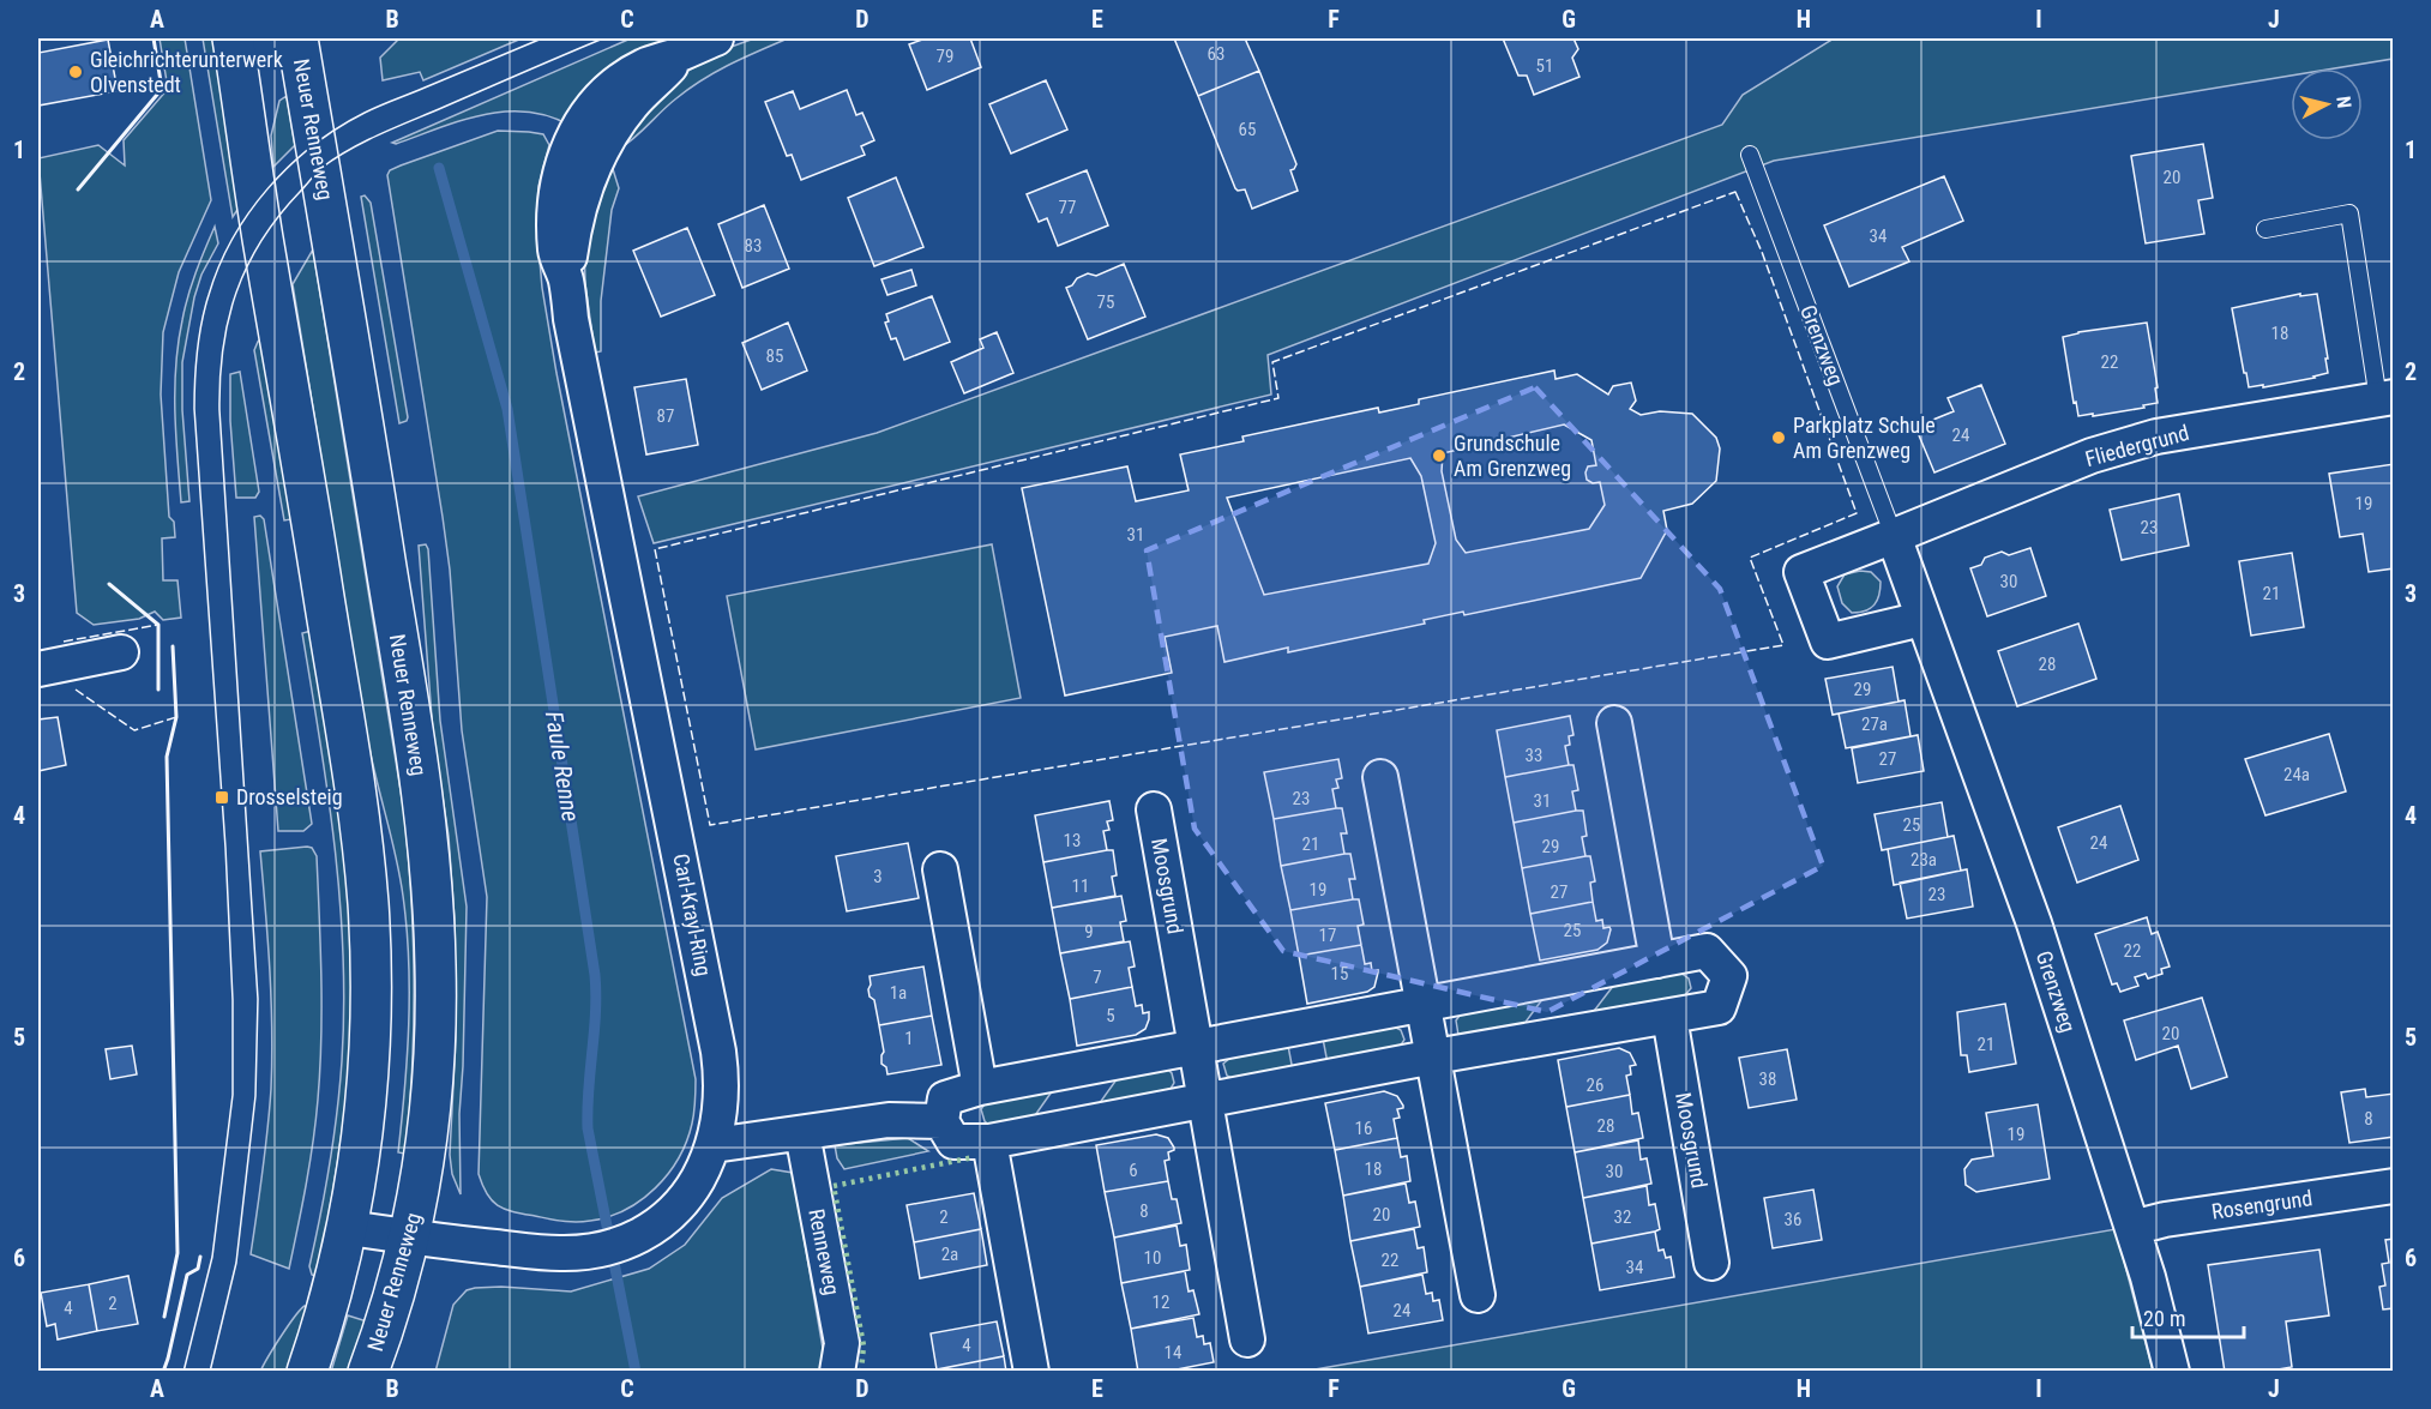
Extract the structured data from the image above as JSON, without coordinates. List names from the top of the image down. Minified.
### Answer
{"streets":{"main road":["Neuer Renneweg"],"street":["Grenzweg","Fliedergrund","Moosgrund","Carl-Krayl-Ring","Rosengrund","Renneweg"]},"crossings":[["Neuer Renneweg","Carl-Krayl-Ring"],["Grenzweg","Fliedergrund"],["Grenzweg","Rosengrund"]],"water":["Faule Renne"],"places":{"other":["Gleichrichterunterwerk Olvenstedt","Parkplatz Schule Am Grenzweg","Grundschule Am Grenzweg"],"transit":["Drosselsteig"]},"house_numbers":["63","79","51","65","20","77","34","83","75","18","85","22","87","24","19","23","31","30","21","28","29","27a","33","27","24a","23","31","25","13","24","21","29","23a","3","11","19","27","23","25","9","17","22","15","7","1a","5","20","1","21","38","26","8","28","16","19","18","6","30","8","20","2","32","36","2a","10","22","34","12","2","4","24","4","14"],"scale_bar":"20 m","north":"right","grid":{"columns":["A","B","C","D","E","F","G","H","I","J"],"rows":["1","2","3","4","5","6"]}}
